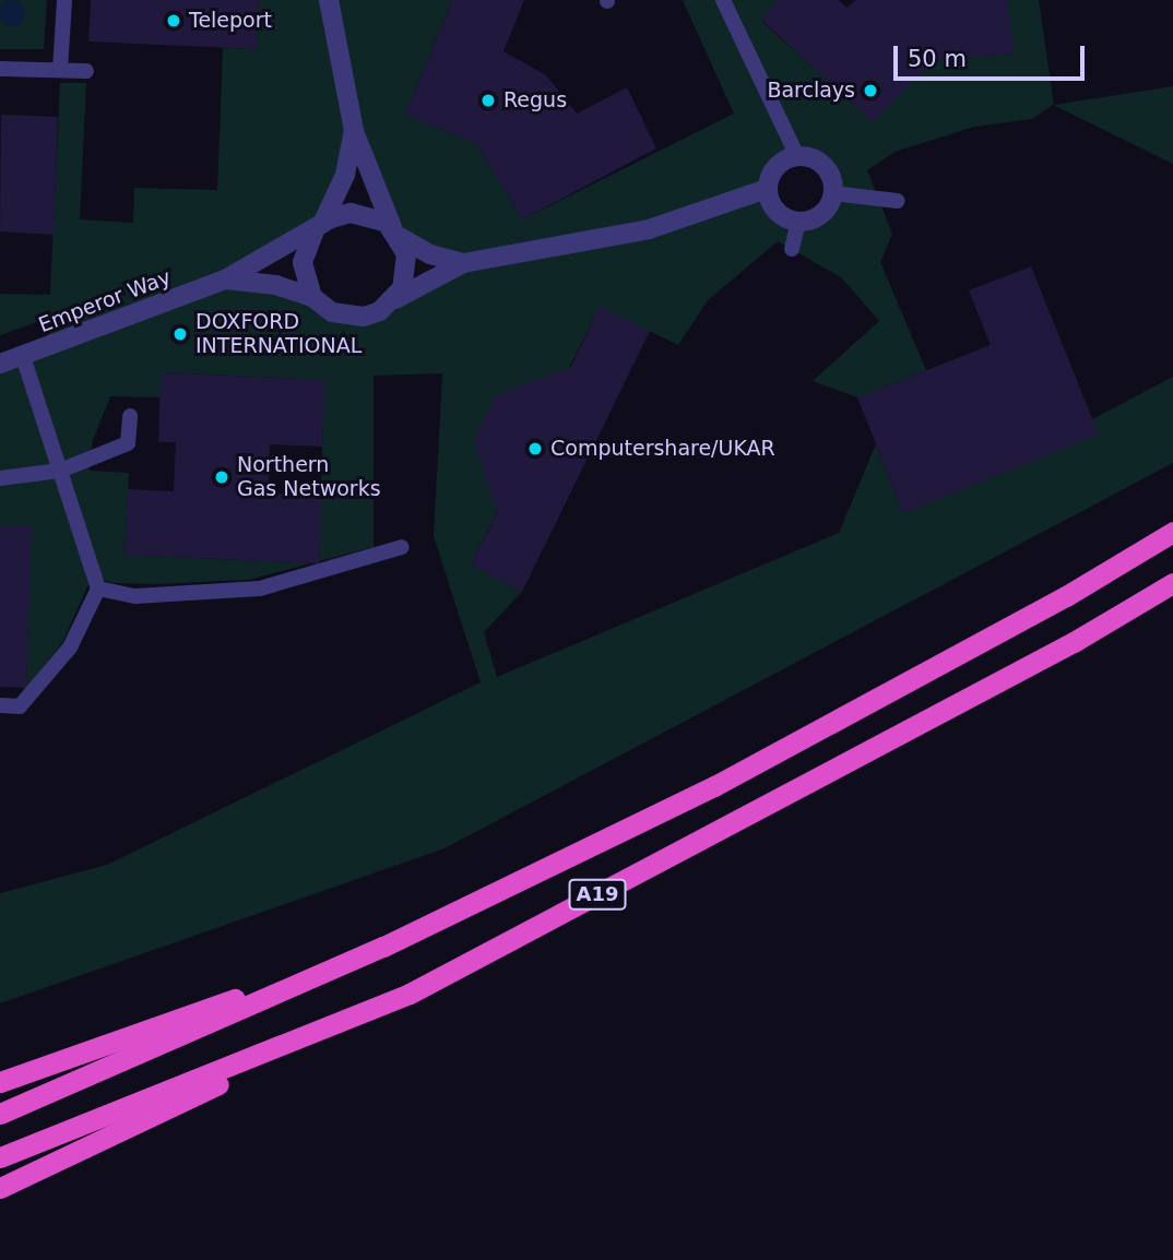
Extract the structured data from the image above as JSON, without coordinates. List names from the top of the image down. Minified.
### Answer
{"streets":{"highway":["A19"],"street":["Emperor Way"]},"places":["Teleport","Barclays","Regus","DOXFORD INTERNATIONAL","Computershare/UKAR","Northern Gas Networks"],"scale_bar":"50 m"}
